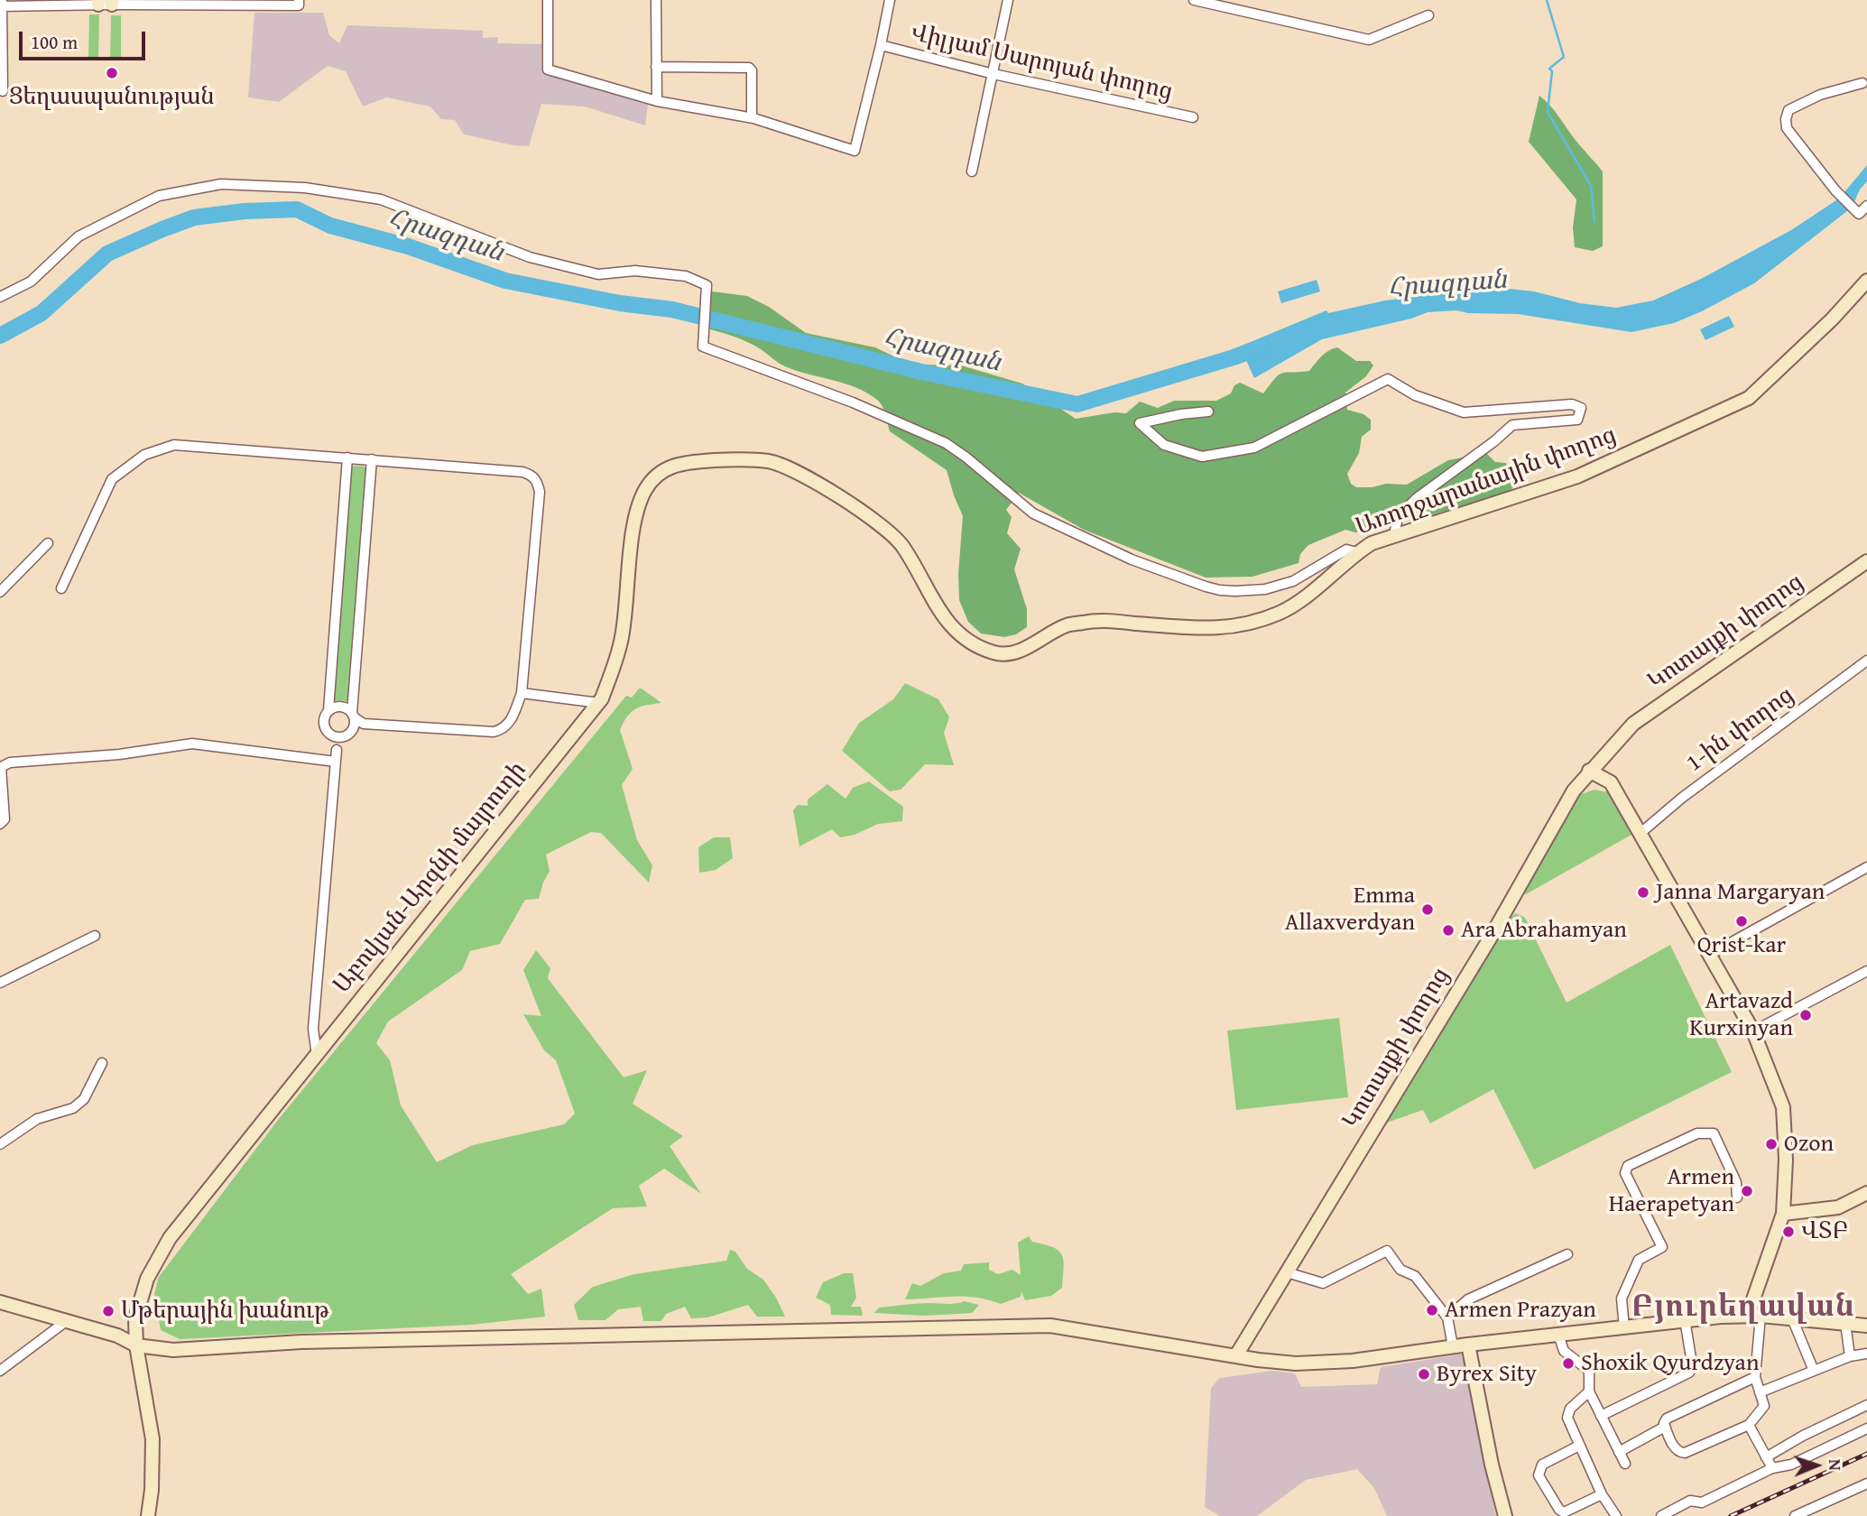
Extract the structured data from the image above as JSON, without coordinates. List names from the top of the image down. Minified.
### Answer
{"streets":{"street":["Վիլյամ Սարոյան փողոց","Առողջարանային փողոց","Կոտայքի փողոց","1-ին փողոց","Աբովյան-Արզնի մայրուղի"]},"crossings":[["Առողջարանային փողոց","Աբովյան-Արզնի մայրուղի"]],"districts":["Բյուրեղավան"],"water":["Հրազդան"],"places":["Ցեղասպանության","Janna Margaryan","Emma Allaxverdyan","Qrist-kar","Ara Abrahamyan","Artavazd Kurxinyan","Ozon","Armen Haerapetyan","ՎՏԲ","Armen Prazyan","Մթերային խանութ","Shoxik Qyurdzyan","Byrex Sity"],"scale_bar":"100 m","north":"right"}
